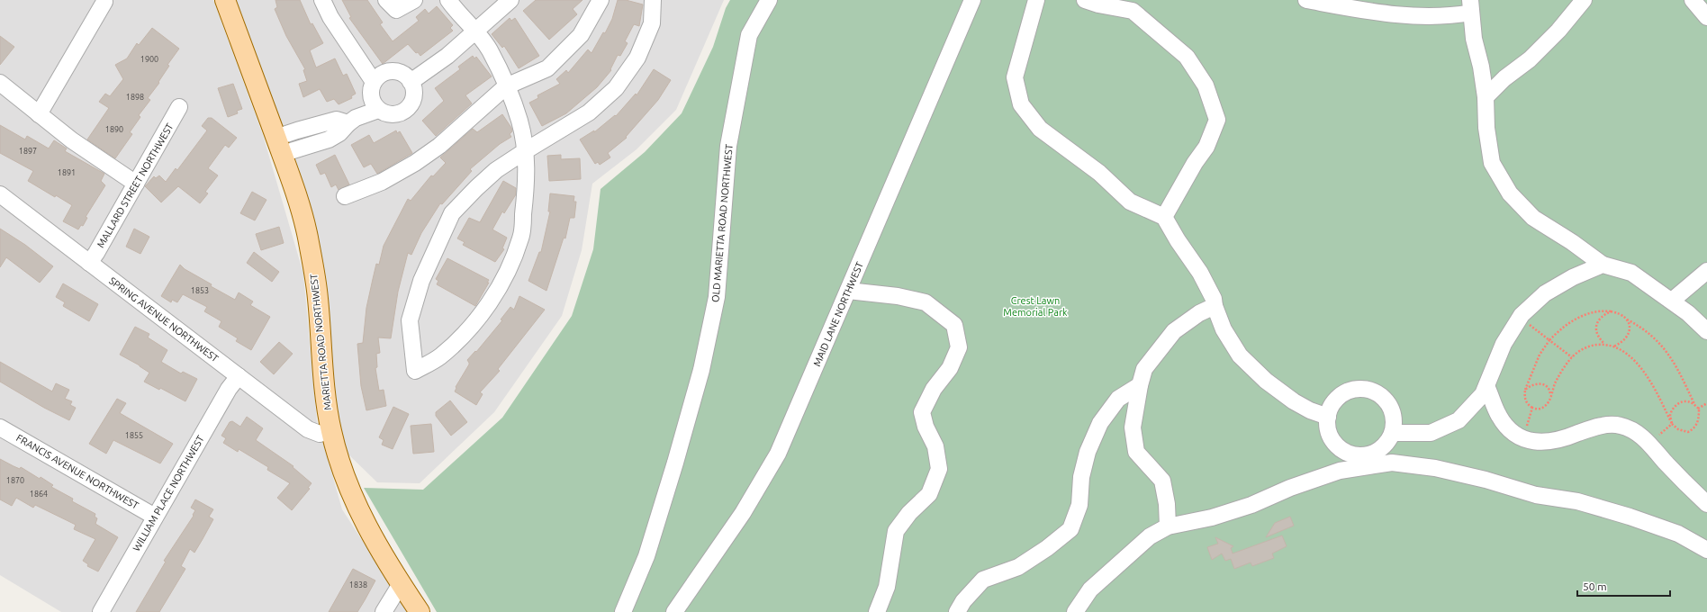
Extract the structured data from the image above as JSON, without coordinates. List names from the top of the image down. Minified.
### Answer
{"streets":{"main road":["MARIETTA ROAD NORTHWEST"],"street":["MALLARD STREET NORTHWEST","OLD MARIETTA ROAD NORTHWEST","MAID LANE NORTHWEST","SPRING AVENUE NORTHWEST","FRANCIS AVENUE NORTHWEST","WILLIAM PLACE NORTHWEST"]},"crossings":[["MALLARD STREET NORTHWEST","SPRING AVENUE NORTHWEST"],["SPRING AVENUE NORTHWEST","MARIETTA ROAD NORTHWEST"],["SPRING AVENUE NORTHWEST","WILLIAM PLACE NORTHWEST"],["FRANCIS AVENUE NORTHWEST","WILLIAM PLACE NORTHWEST"]],"parks":["Crest Lawn Memorial Park"],"house_numbers":["1900","1898","1890","1897","1891","1853","1855","1870","1864","1838"],"scale_bar":"50 m"}
